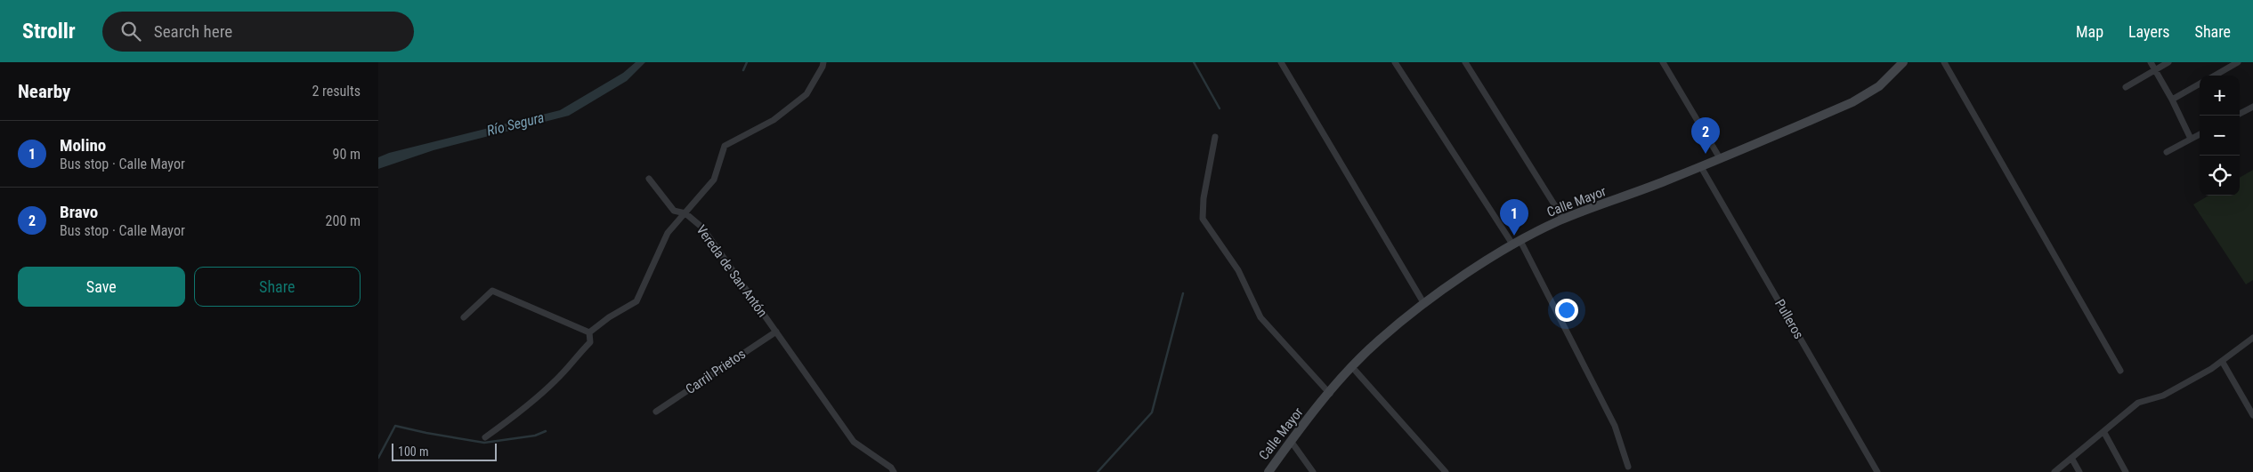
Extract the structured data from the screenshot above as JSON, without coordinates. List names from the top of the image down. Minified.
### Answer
{"streets":{"main road":["Calle Mayor"],"street":["Vereda de San Antón","Pulleros","Carril Prietos"]},"crossings":[["Calle Mayor","Pulleros"],["Vereda de San Antón","Carril Prietos"]],"water":["Río Segura"],"scale_bar":"100 m","page":{"header":"Strollr","search":"Search here","nav":["Map","Layers","Share"],"heading":["Nearby","2 results"],"map_buttons":["+","−"],"pins":["2","1"],"list":[{"mark":"1","name":"Molino","note":"Bus stop · Calle Mayor","value":"90 m"},{"mark":"2","name":"Bravo","note":"Bus stop · Calle Mayor","value":"200 m"}],"buttons":["Save","Share"],"scale":"100 m"}}
